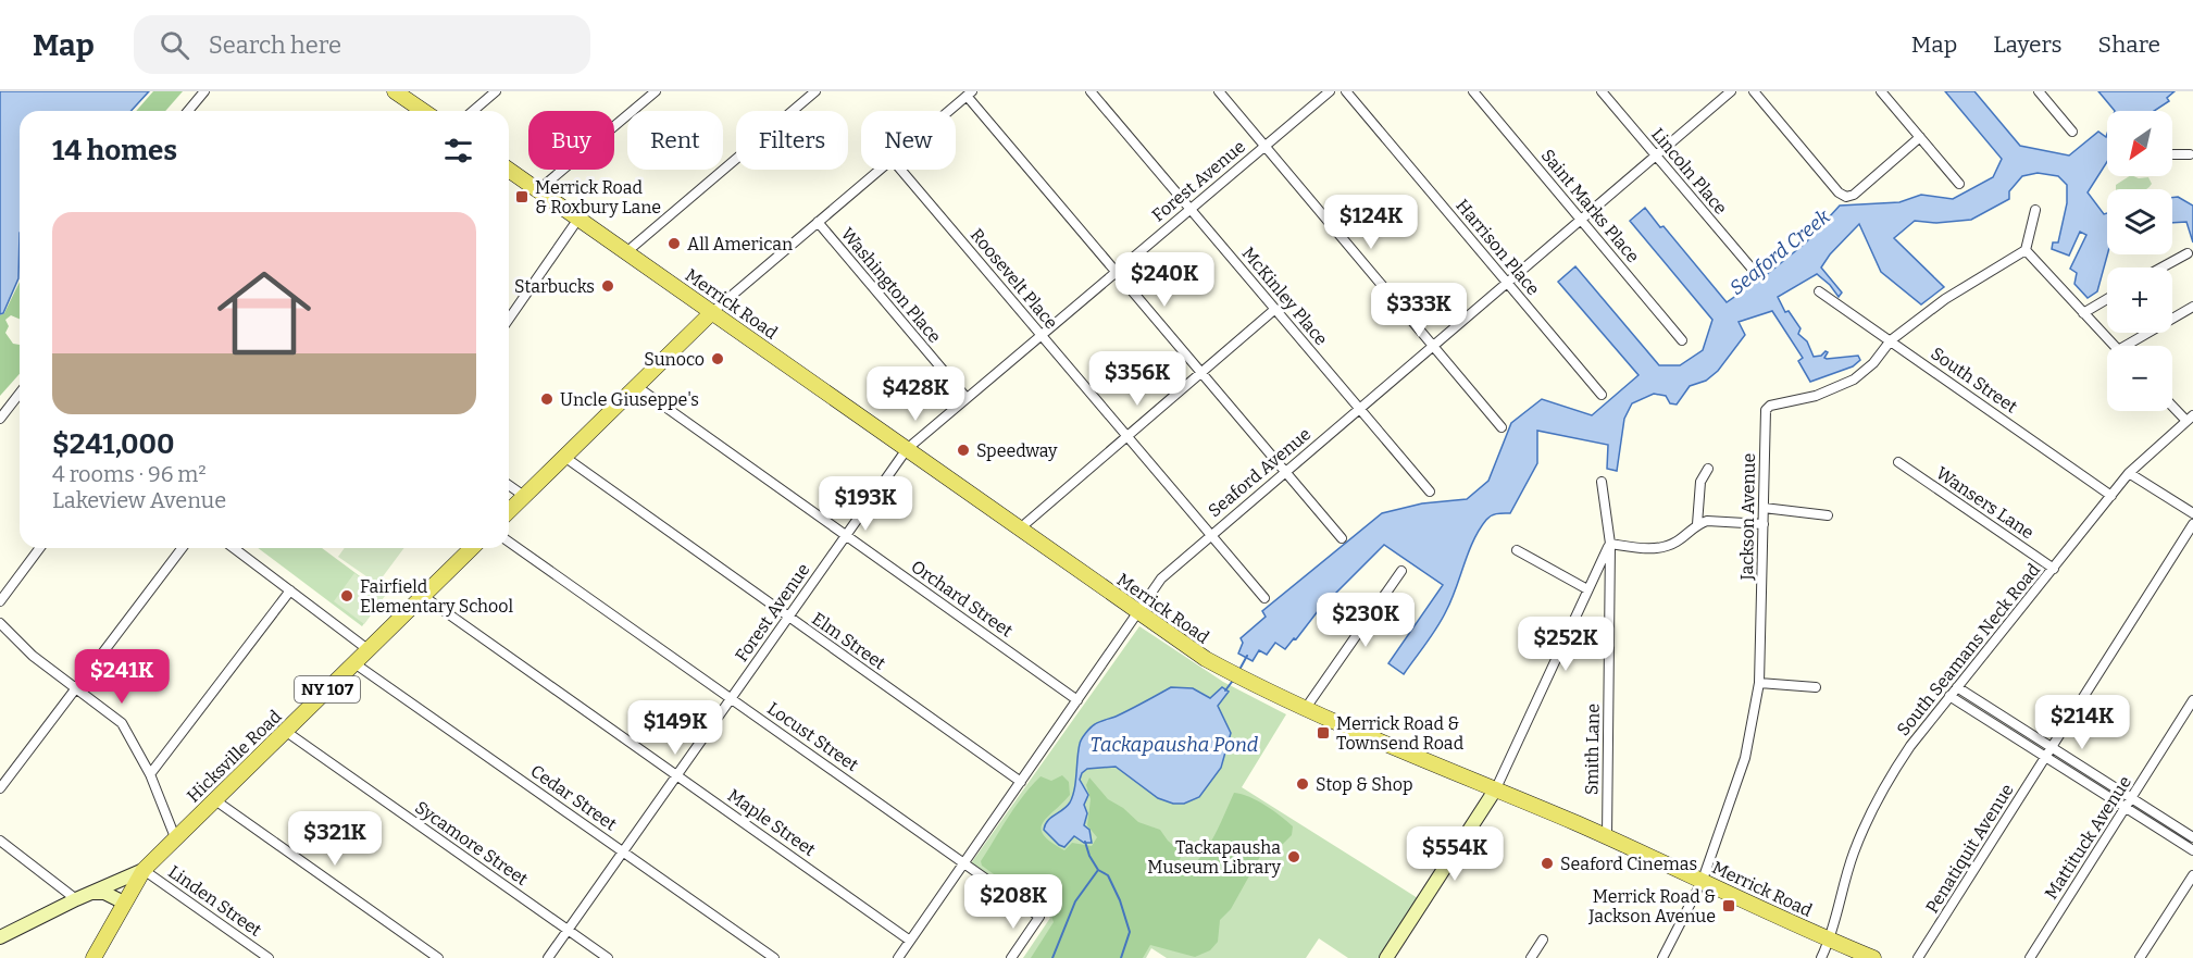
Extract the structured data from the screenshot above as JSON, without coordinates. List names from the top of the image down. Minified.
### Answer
{"streets":{"main road":["Merrick Road","NY 107","Hicksville Road"],"street":["Lincoln Place","Forest Avenue","Saint Marks Place","Harrison Place","Roosevelt Place","Washington Place","McKinley Place","South Street","Seaford Avenue","Wansers Lane","Jackson Avenue","Orchard Street","Elm Street","South Seamans Neck Road","Locust Street","Smith Lane","Cedar Street","Maple Street","Mattituck Avenue","Sycamore Street","Penatiquit Avenue","Linden Street"]},"crossings":[["Lincoln Place","Seaford Avenue"],["Forest Avenue","Roosevelt Place"],["Forest Avenue","Washington Place"],["Forest Avenue","McKinley Place"],["Forest Avenue","Merrick Road"],["Forest Avenue","Orchard Street"],["Forest Avenue","Elm Street"],["Forest Avenue","Locust Street"],["Forest Avenue","Cedar Street"],["Forest Avenue","Maple Street"],["Forest Avenue","Sycamore Street"],["Saint Marks Place","Seaford Avenue"],["Harrison Place","Seaford Avenue"],["Roosevelt Place","Seaford Avenue"],["McKinley Place","Seaford Avenue"],["Merrick Road","Seaford Avenue"],["Merrick Road","Jackson Avenue"],["Merrick Road","South Seamans Neck Road"],["Merrick Road","Smith Lane"],["South Street","Jackson Avenue"],["South Street","South Seamans Neck Road"],["Seaford Avenue","Orchard Street"],["Seaford Avenue","Elm Street"],["Seaford Avenue","Locust Street"],["Seaford Avenue","Maple Street"],["Wansers Lane","South Seamans Neck Road"],["Hicksville Road","Cedar Street"],["Hicksville Road","Maple Street"],["Hicksville Road","Sycamore Street"],["Hicksville Road","Linden Street"]],"water":["Seaford Creek","Tackapausha Pond"],"places":{"transit":["Merrick Road & Roxbury Lane","Merrick Road & Townsend Road","Merrick Road & Jackson Avenue"],"other":["All American","Starbucks","Sunoco","Uncle Giuseppe's","Speedway","Fairfield Elementary School","Stop & Shop","Tackapausha Museum Library","Seaford Cinemas"]},"north":"bottom left","page":{"header":"Map","search":"Search here","nav":["Map","Layers","Share"],"map_buttons":["+","−"],"chip":["Buy","Rent","Filters","New"],"heading":"14 homes","list":[{"name":"$241,000","note":"4 rooms · 96 m² · Lakeview Avenue"}],"price":["$124K","$240K","$333K","$356K","$428K","$193K","$230K","$252K","$241K","$214K","$149K","$321K","$554K","$208K"]}}
